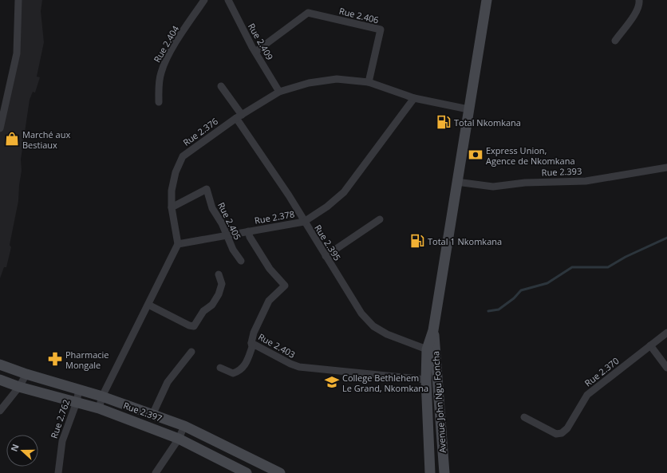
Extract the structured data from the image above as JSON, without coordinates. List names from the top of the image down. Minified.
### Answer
{"streets":{"main road":["Avenue John Ngu Foncha","Rue 2.397"],"street":["Rue 2.406","Rue 2.409","Rue 2.404","Rue 2.376","Rue 2.393","Rue 2.378","Rue 2.405","Rue 2.395","Rue 2.403","Rue 2.370","Rue 2.762"]},"crossings":[["Rue 2.406","Rue 2.409"],["Rue 2.406","Rue 2.376"],["Rue 2.409","Rue 2.376"],["Rue 2.376","Rue 2.378"],["Rue 2.376","Rue 2.405"],["Rue 2.376","Rue 2.395"],["Rue 2.376","Avenue John Ngu Foncha"],["Rue 2.393","Avenue John Ngu Foncha"],["Rue 2.378","Rue 2.405"],["Rue 2.378","Rue 2.395"],["Rue 2.378","Rue 2.403"],["Rue 2.395","Avenue John Ngu Foncha"],["Rue 2.403","Avenue John Ngu Foncha"],["Rue 2.397","Rue 2.762"]],"places":{"fuel station":["Total Nkomkana","Total 1 Nkomkana"],"shop":["Marché aux Bestiaux"],"bank":["Express Union, Agence de Nkomkana"],"pharmacy":["Pharmacie Mongale"],"school or university":["College Bethlehem Le Grand, Nkomkana"]},"north":"left"}
